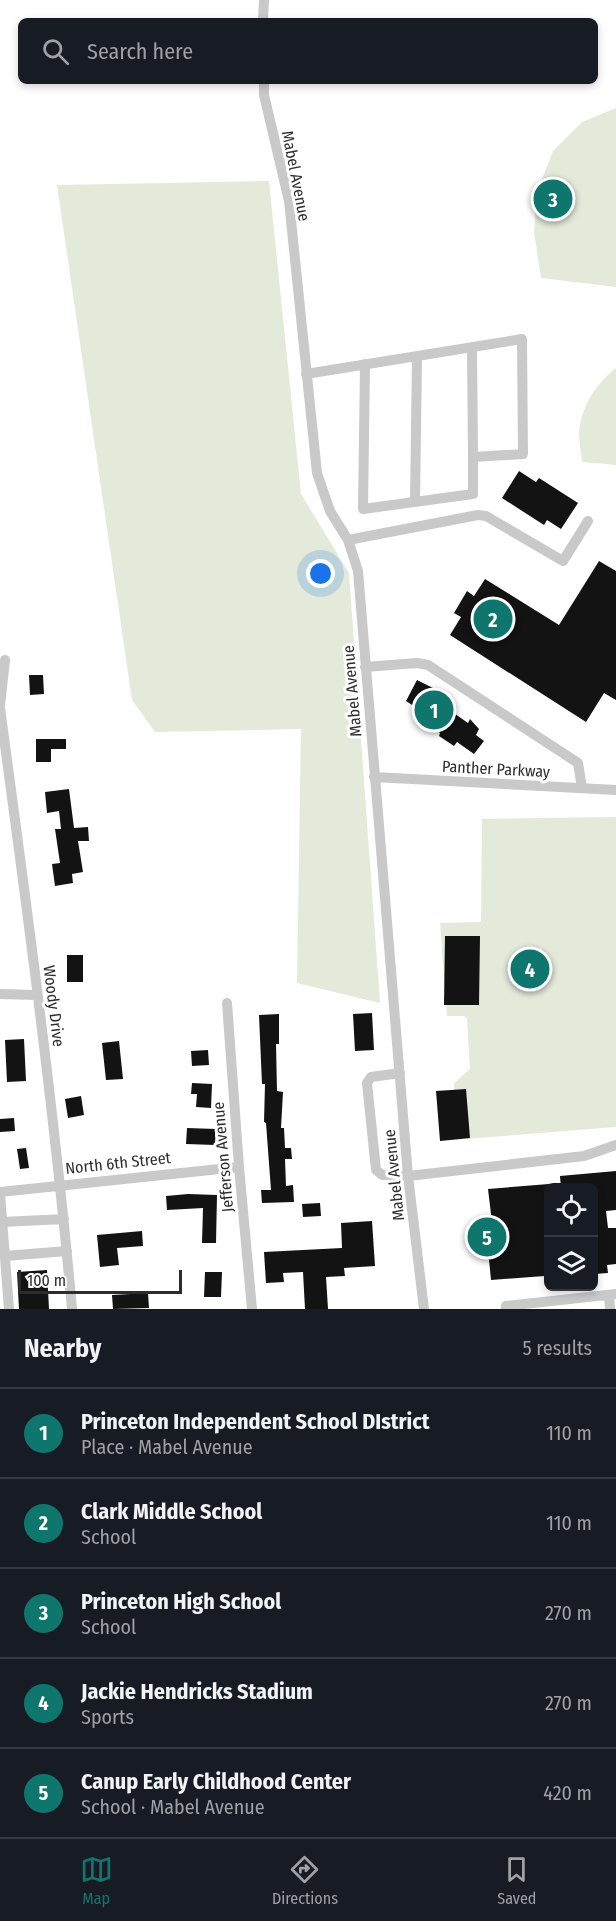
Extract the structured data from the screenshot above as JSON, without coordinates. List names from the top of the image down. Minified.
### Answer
{"streets":{"street":["Mabel Avenue","Panther Parkway","Woody Drive","Jefferson Avenue","North 6th Street"]},"crossings":[["Mabel Avenue","Panther Parkway"],["Woody Drive","North 6th Street"],["Jefferson Avenue","North 6th Street"]],"scale_bar":"100 m","page":{"search":"Search here","pins":["3","2","1","4","5"],"scale":"100 m","heading":["Nearby","5 results"],"list":[{"mark":"1","name":"Princeton Independent School DIstrict","note":"Place · Mabel Avenue","value":"110 m"},{"mark":"2","name":"Clark Middle School","note":"School","value":"110 m"},{"mark":"3","name":"Princeton High School","note":"School","value":"270 m"},{"mark":"4","name":"Jackie Hendricks Stadium","note":"Sports","value":"270 m"},{"mark":"5","name":"Canup Early Childhood Center","note":"School · Mabel Avenue","value":"420 m"}],"nav":["Map","Directions","Saved"]}}
